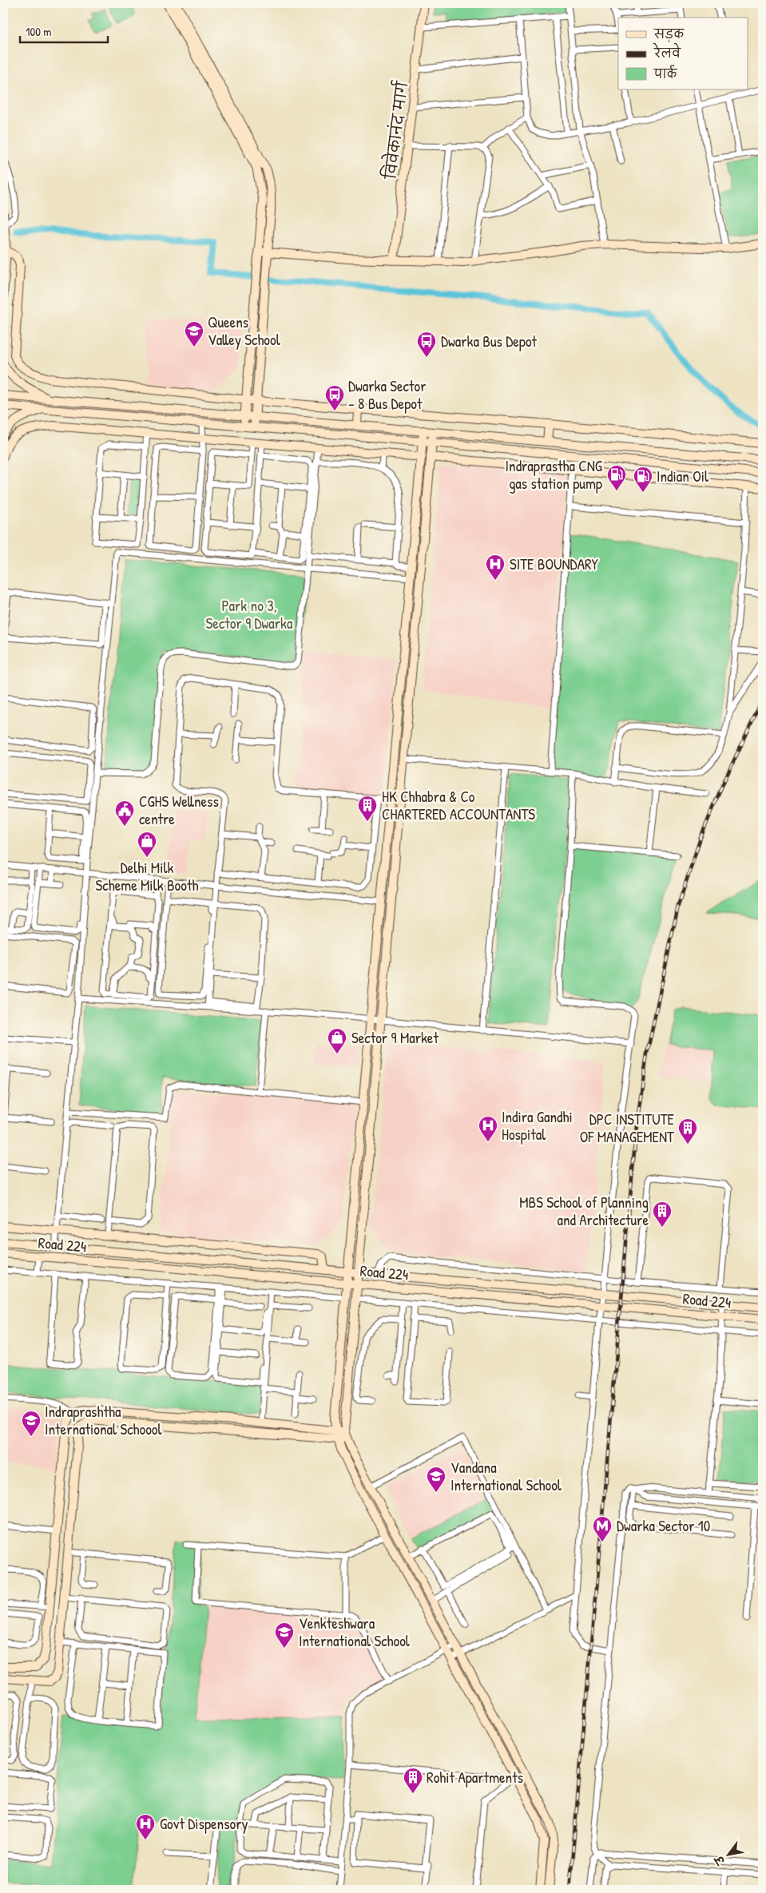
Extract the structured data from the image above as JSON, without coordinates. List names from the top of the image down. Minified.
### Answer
{"streets":{"street":["विवेकानंद मार्ग","Road 224"]},"parks":["Park no 3, Sector 9 Dwarka"],"places":{"school or university":["Queens Valley School","Indraprashtha International Schoool","Vandana International School","Venkteshwara International School"],"bus stop":["Dwarka Bus Depot","Dwarka Sector - 8 Bus Depot"],"fuel station":["Indraprastha CNG gas station pump","Indian Oil"],"hospital":["SITE BOUNDARY","Indira Gandhi Hospital","Govt Dispensory"],"building":["HK Chhabra & Co CHARTERED ACCOUNTANTS","DPC INSTITUTE OF MANAGEMENT","MBS School of Planning and Architecture","Rohit Apartments"],"public building":["CGHS Wellness centre"],"shop":["Delhi Milk Scheme Milk Booth","Sector 9 Market"],"metro station":["Dwarka Sector 10"]},"legend":["सड़क","रेलवे","पार्क"],"scale_bar":"100 m","north":"bottom left"}
